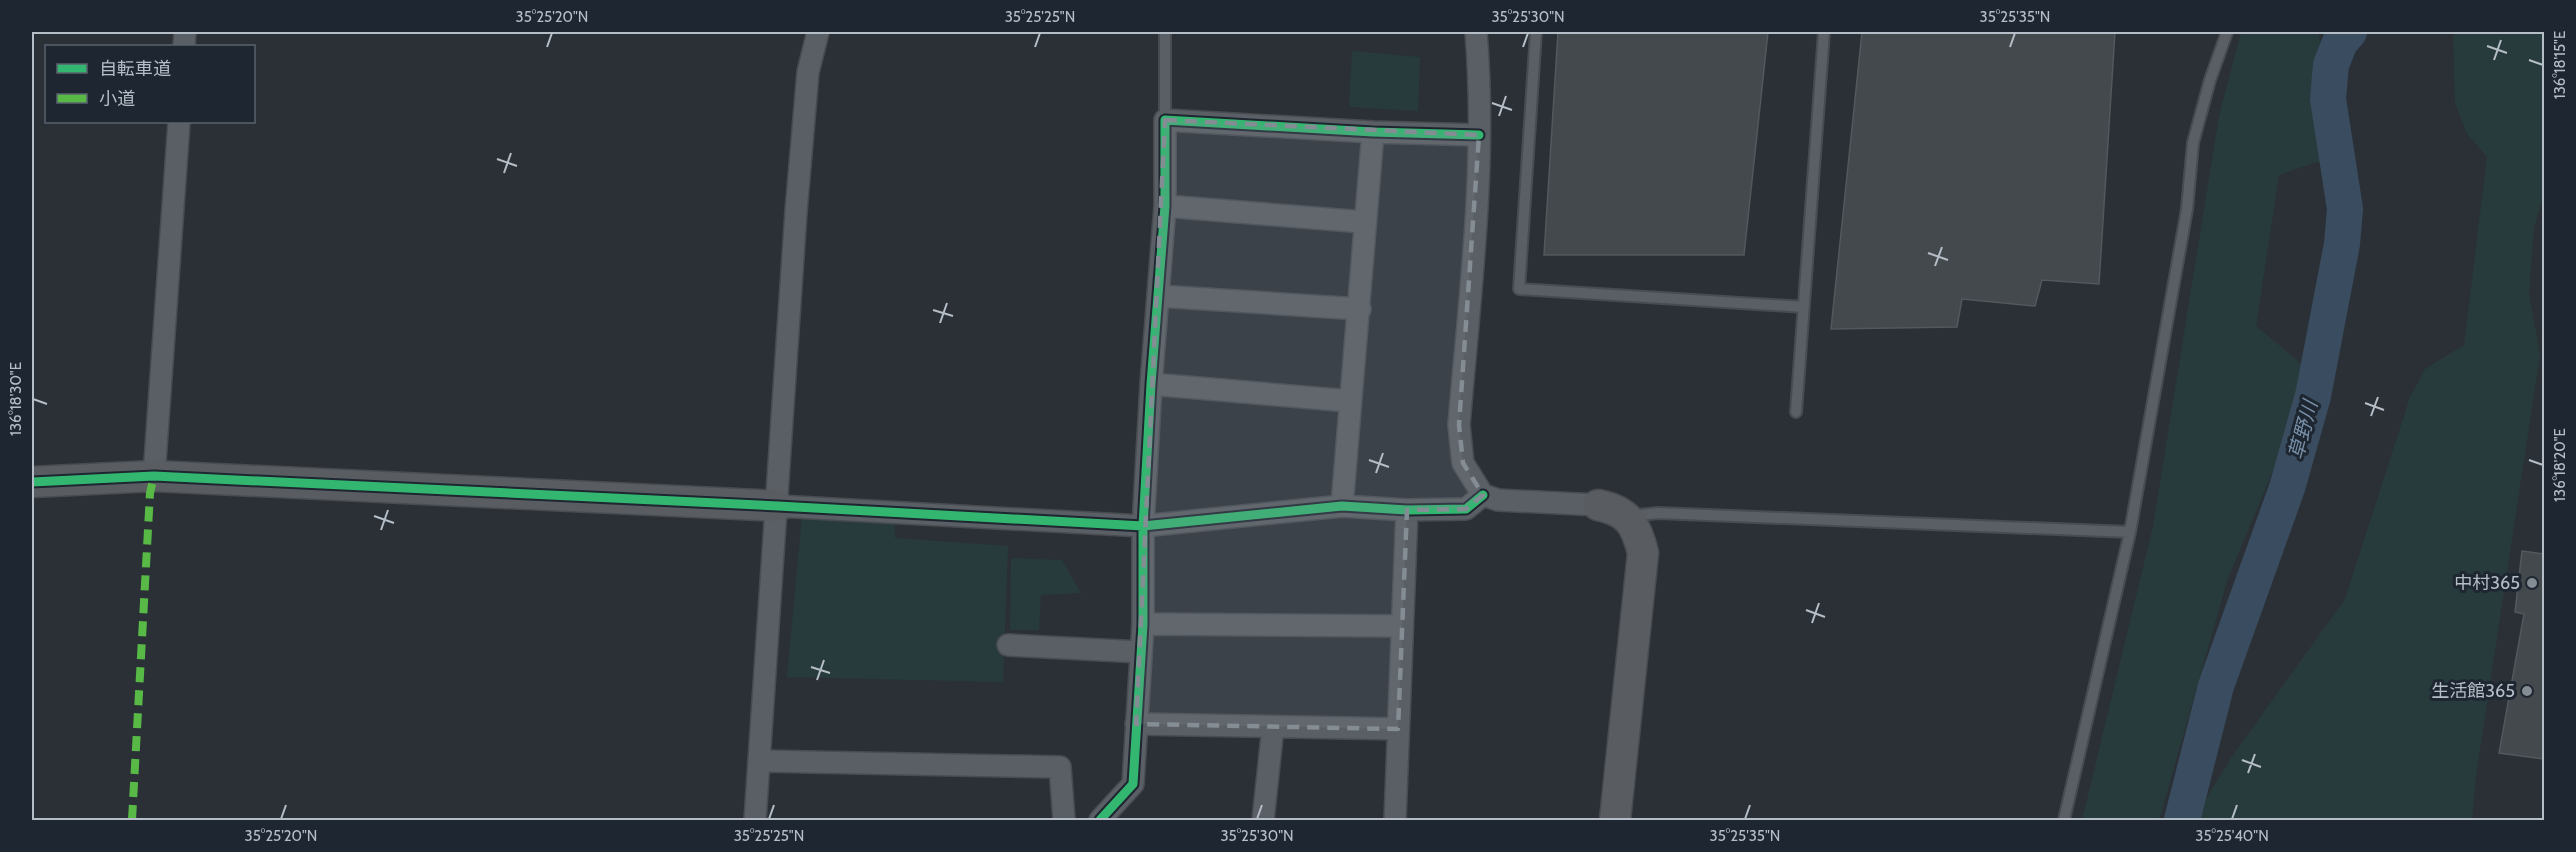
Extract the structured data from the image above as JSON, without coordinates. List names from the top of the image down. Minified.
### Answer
{"water":["草野川"],"places":["中村365","生活館365"],"legend":["自転車道","小道"],"coordinates":["35°25'20\"N","35°25'25\"N","35°25'30\"N","35°25'35\"N","136°18'15\"E","136°18'30\"E","136°18'20\"E","35°25'40\"N"]}
